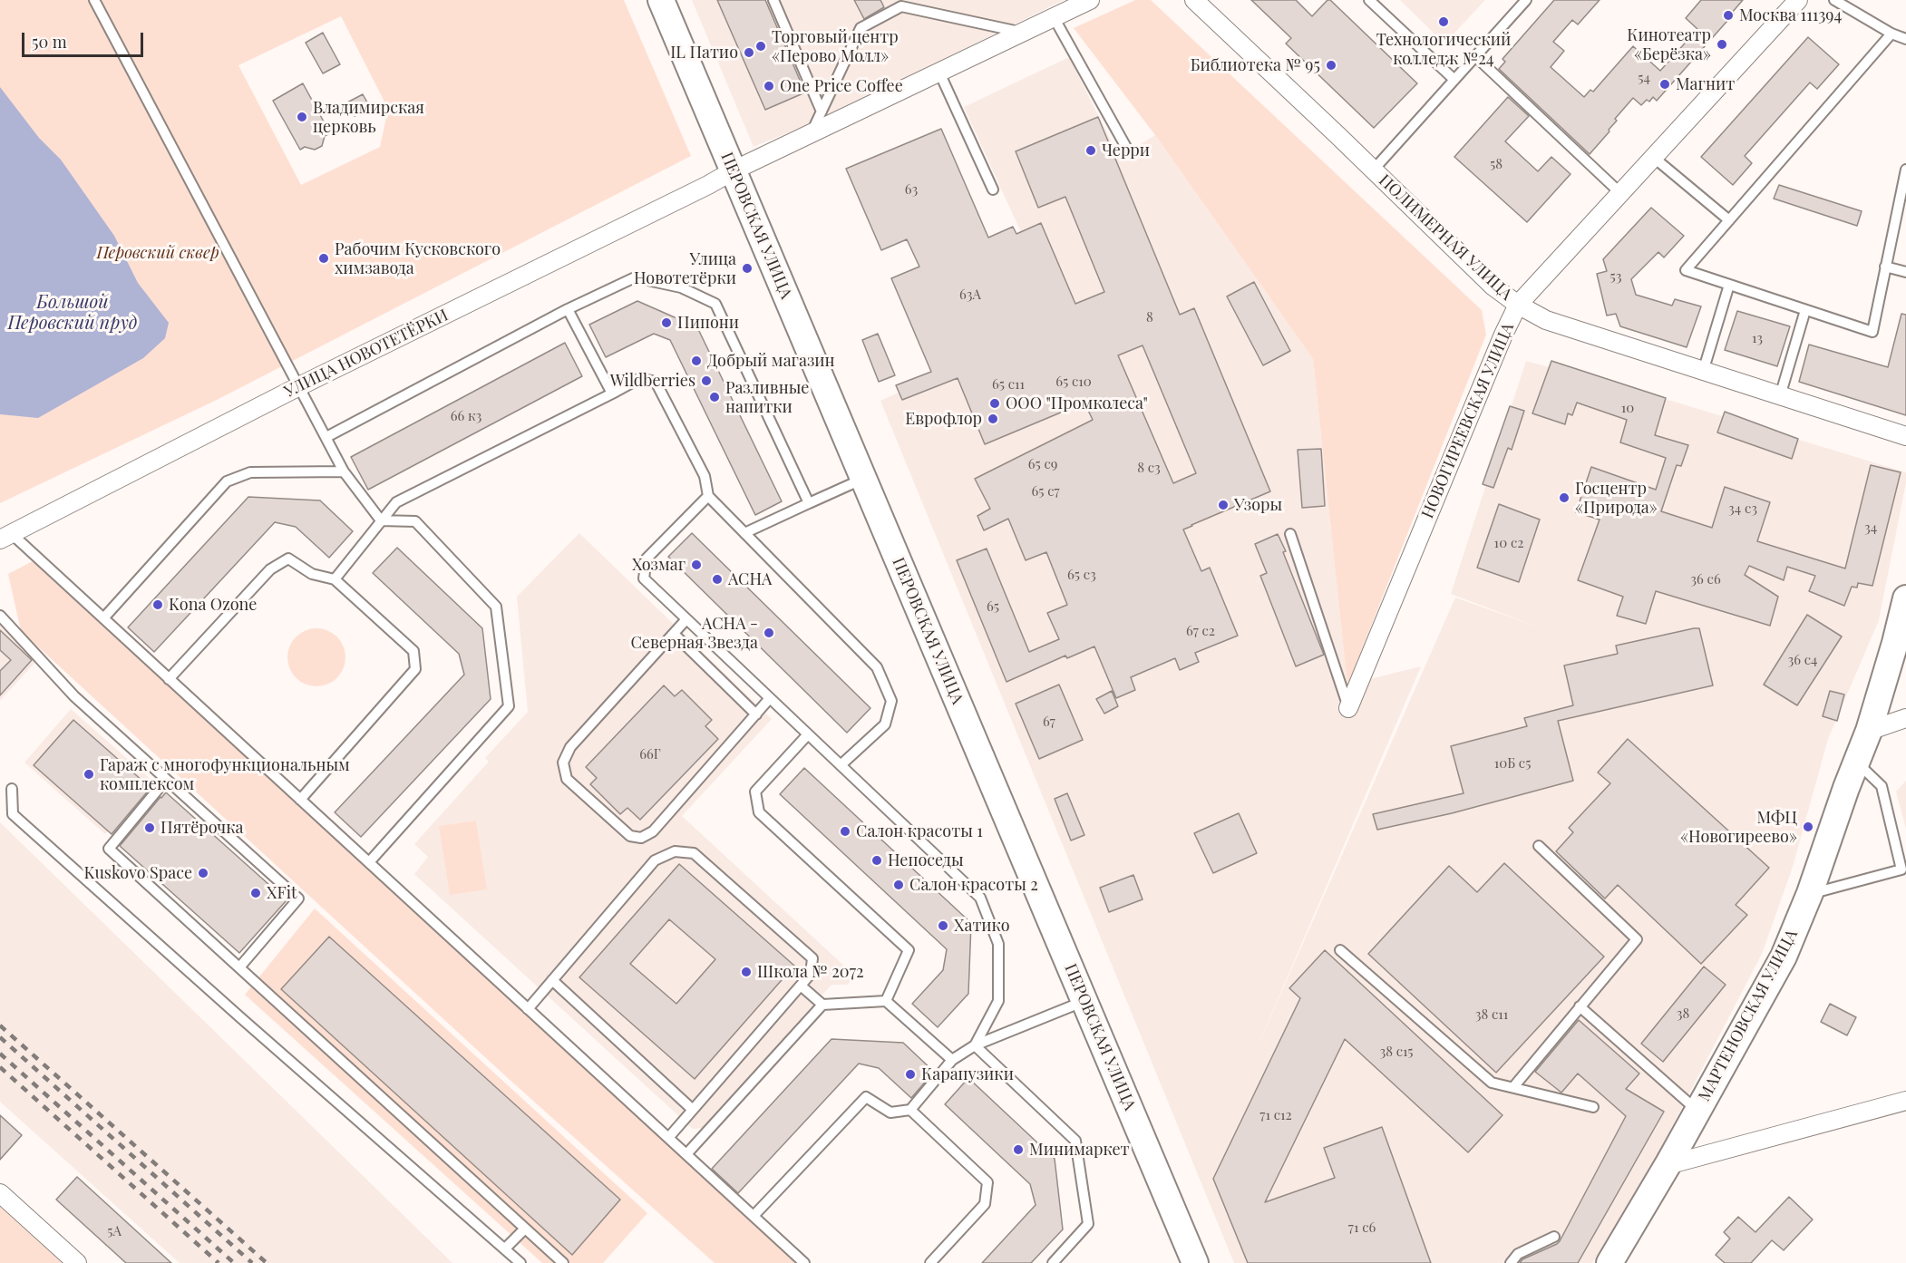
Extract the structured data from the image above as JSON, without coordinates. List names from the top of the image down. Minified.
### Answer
{"streets":{"main road":["ПЕРОВСКАЯ УЛИЦА","МАРТЕНОВСКАЯ УЛИЦА"],"street":["ПОЛИМЕРНАЯ УЛИЦА","УЛИЦА НОВОТЕТЁРКИ","НОВОГИРЕЕВСКАЯ УЛИЦА"]},"crossings":[["ПЕРОВСКАЯ УЛИЦА","УЛИЦА НОВОТЕТЁРКИ"],["ПОЛИМЕРНАЯ УЛИЦА","НОВОГИРЕЕВСКАЯ УЛИЦА"]],"water":["Большой Перовский пруд"],"parks":["Перовский сквер"],"places":["Москва 111394","Технологический колледж №24","Кинотеатр «Берёзка»","Торговый центр «Перово Молл»","IL Патио","Библиотека № 95","Магнит","One Price Coffee","Владимирская церковь","Черри","Рабочим Кусковского химзавода","Улица Новотетёрки","Пипони","Добрый магазин","Wildberries","Разливные напитки","ООО \"Промколеса\"","Еврофлор","Госцентр «Природа»","Узоры","Хозмаг","АСНА","Kona Ozone","АСНА - Северная Звезда","Гараж с многофункциональным комплексом","МФЦ «Новогиреево»","Пятёрочка","Салон красоты 1","Непоседы","Kuskovo Space","Салон красоты 2","XFit","Хатико","Школа № 2072","Карапузики","Минимаркет"],"house_numbers":["54","58","63","53","63А","8","13","65 с10","65 с11","10","66 к3","65 с9","8 с3","65 с7","34 с3","34","10 с2","65 с3","36 с6","65","67 с2","36 с4","67","66Г","10Б с5","38","38 с11","38 с15","71 с12","71 с6","5А"],"scale_bar":"50 m"}
